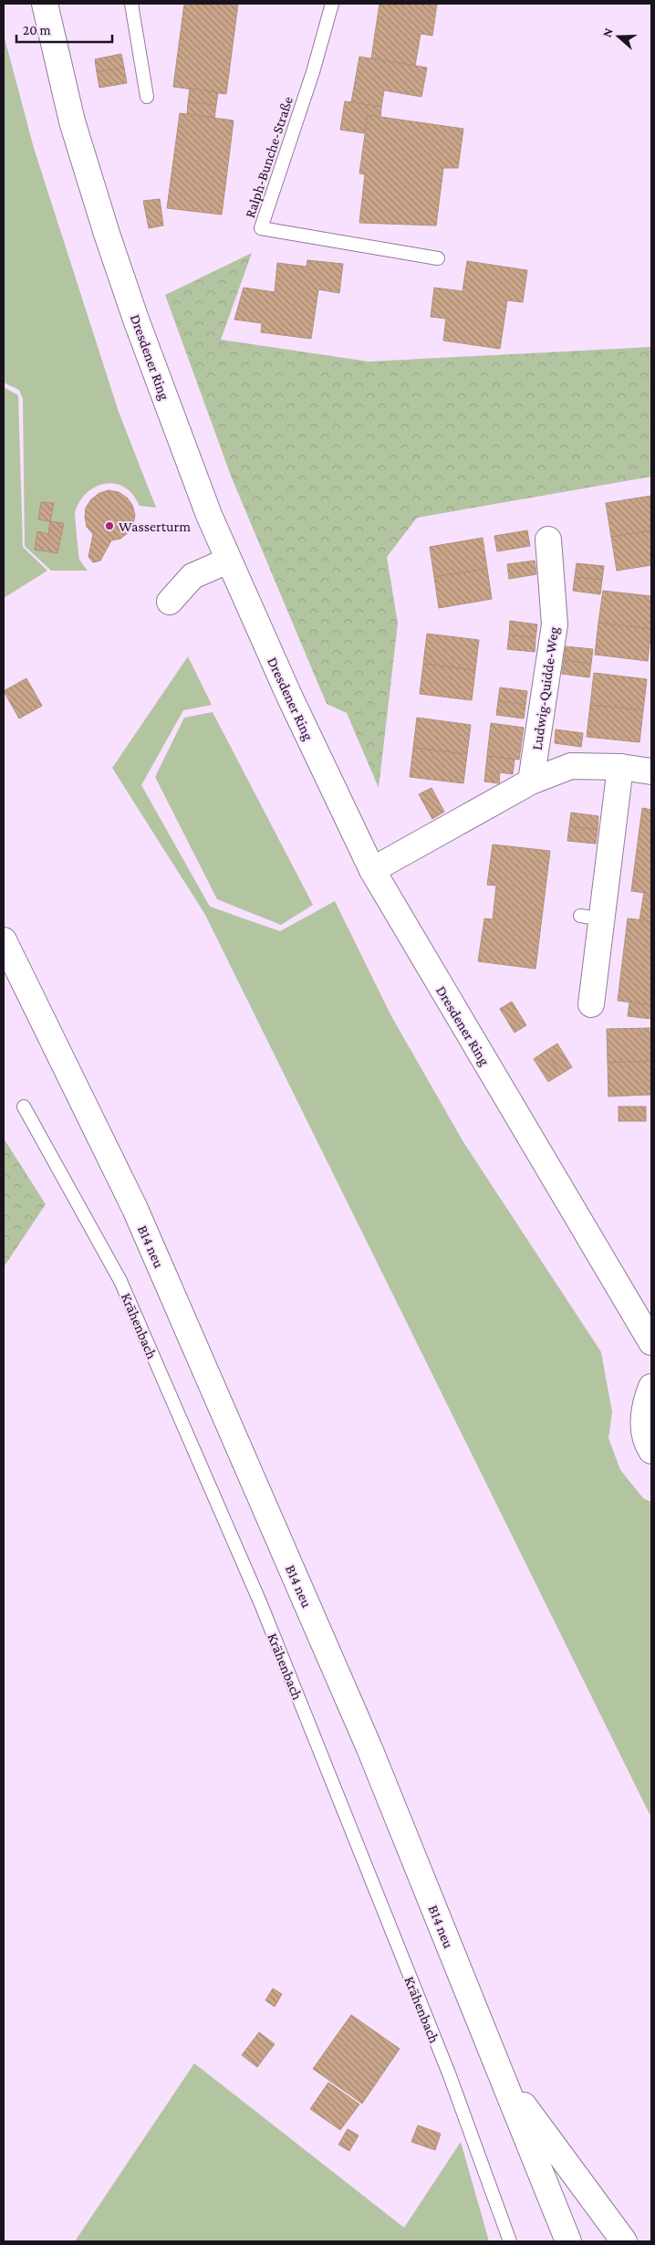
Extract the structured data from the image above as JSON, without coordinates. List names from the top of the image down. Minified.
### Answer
{"streets":{"street":["Dresdener Ring","Ludwig-Quidde-Weg","B14 neu"],"lane":["Ralph-Bunche-Straße","Krähenbach"]},"places":["Wasserturm"],"scale_bar":"20 m","north":"left"}
